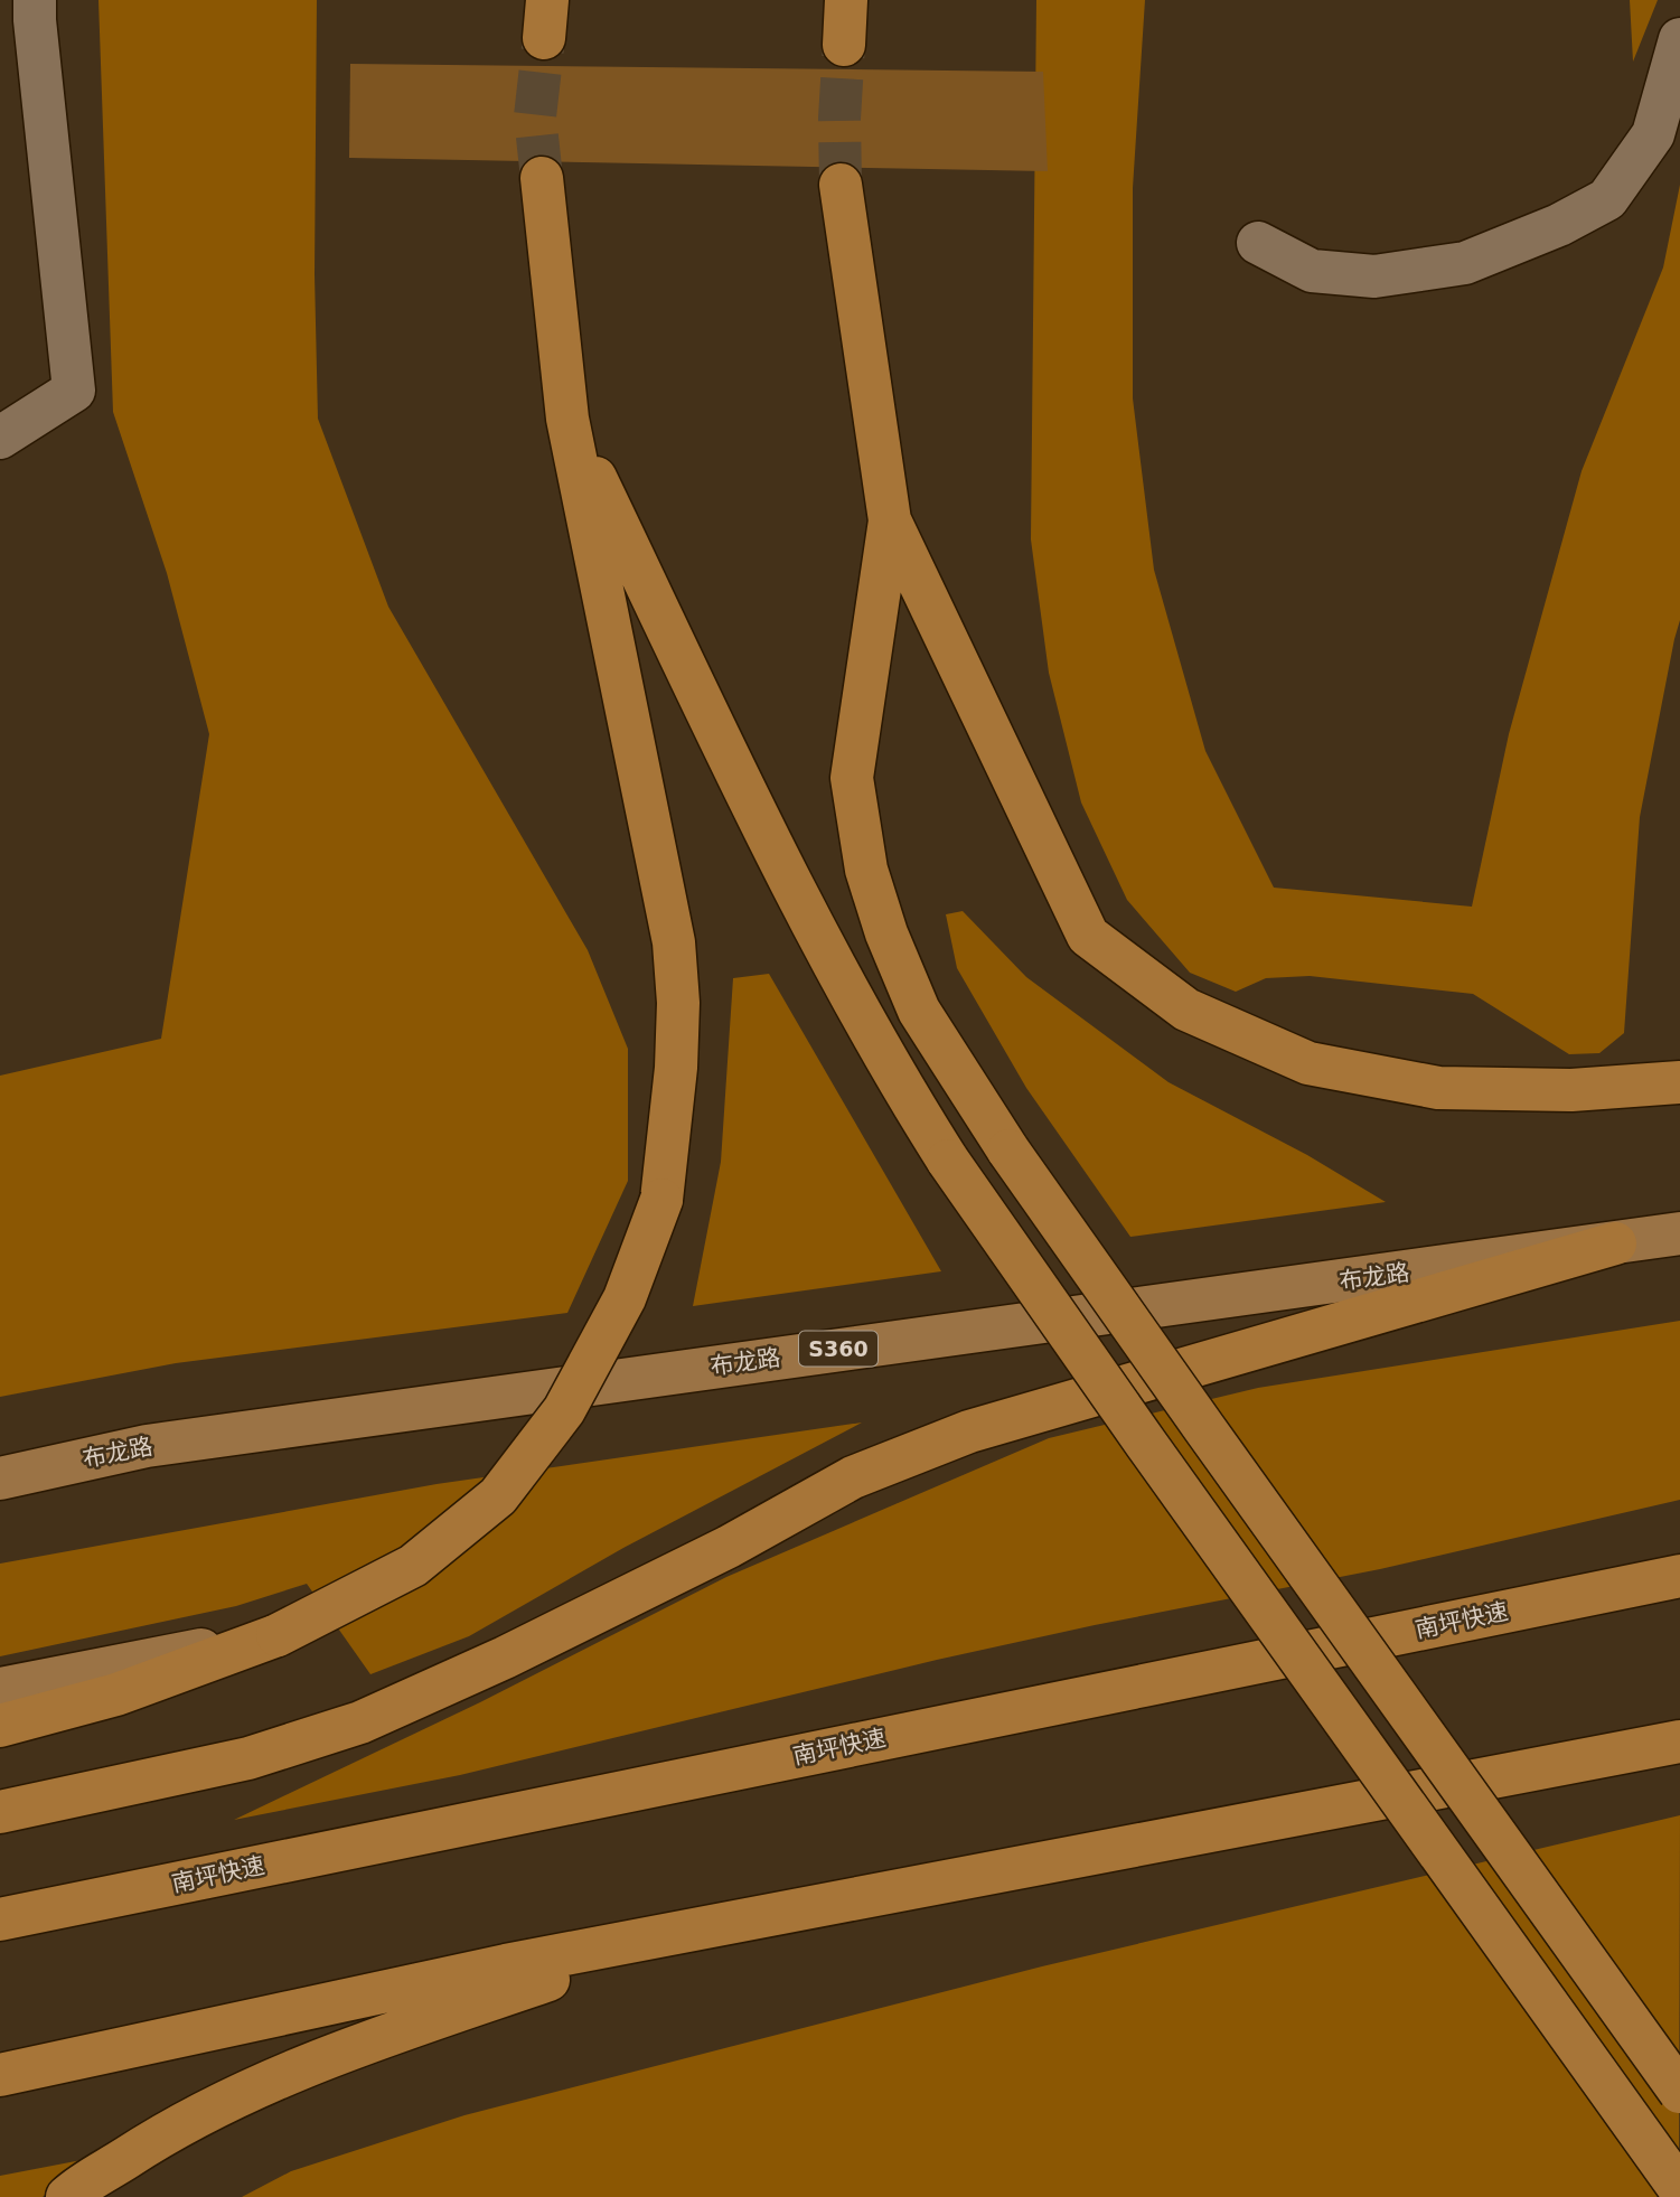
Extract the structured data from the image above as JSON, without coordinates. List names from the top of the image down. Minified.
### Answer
{"streets":{"highway":["南坪快速"],"main road":["布龙路","S360"]}}
